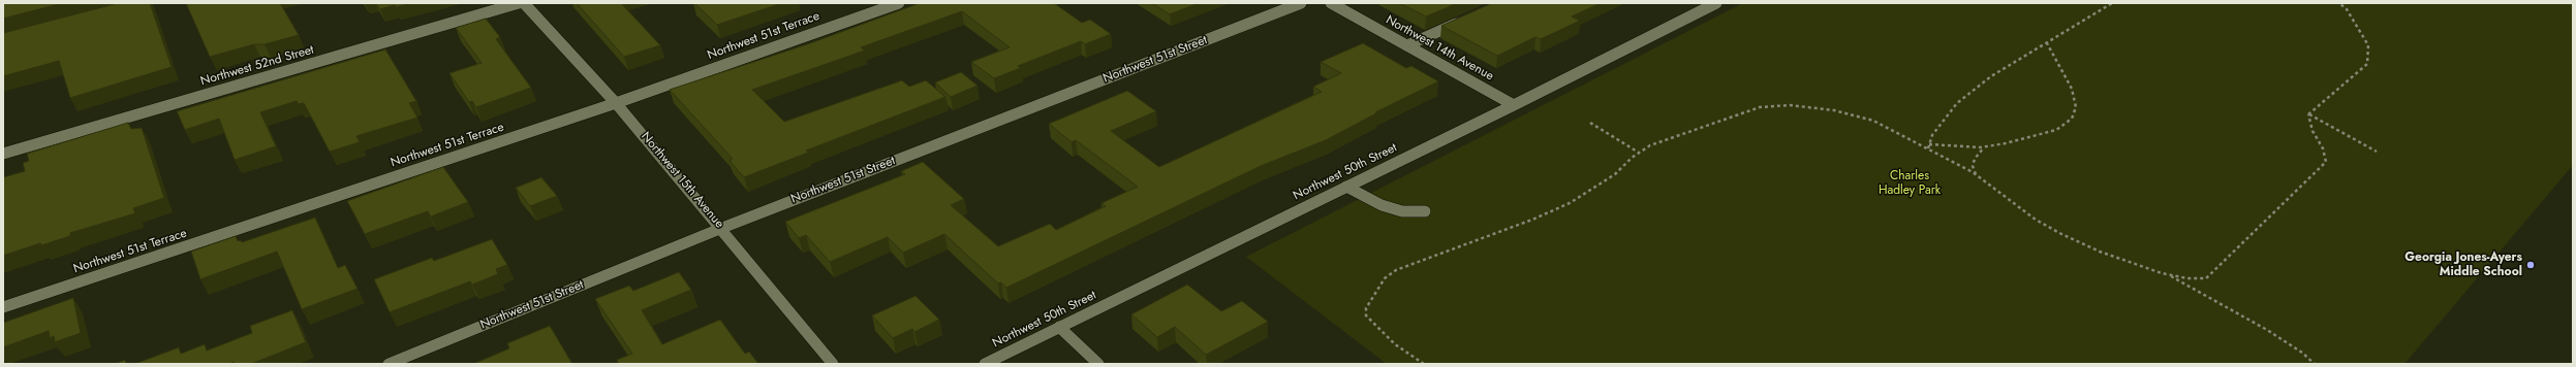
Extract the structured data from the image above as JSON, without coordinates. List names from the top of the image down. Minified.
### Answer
{"streets":{"street":["Northwest 51st Terrace","Northwest 14th Avenue","Northwest 51st Street","Northwest 52nd Street","Northwest 50th Street","Northwest 15th Avenue"]},"crossings":[["Northwest 51st Terrace","Northwest 15th Avenue"],["Northwest 14th Avenue","Northwest 50th Street"],["Northwest 51st Street","Northwest 15th Avenue"]],"parks":["Charles Hadley Park"],"places":["Georgia Jones-Ayers Middle School"]}
